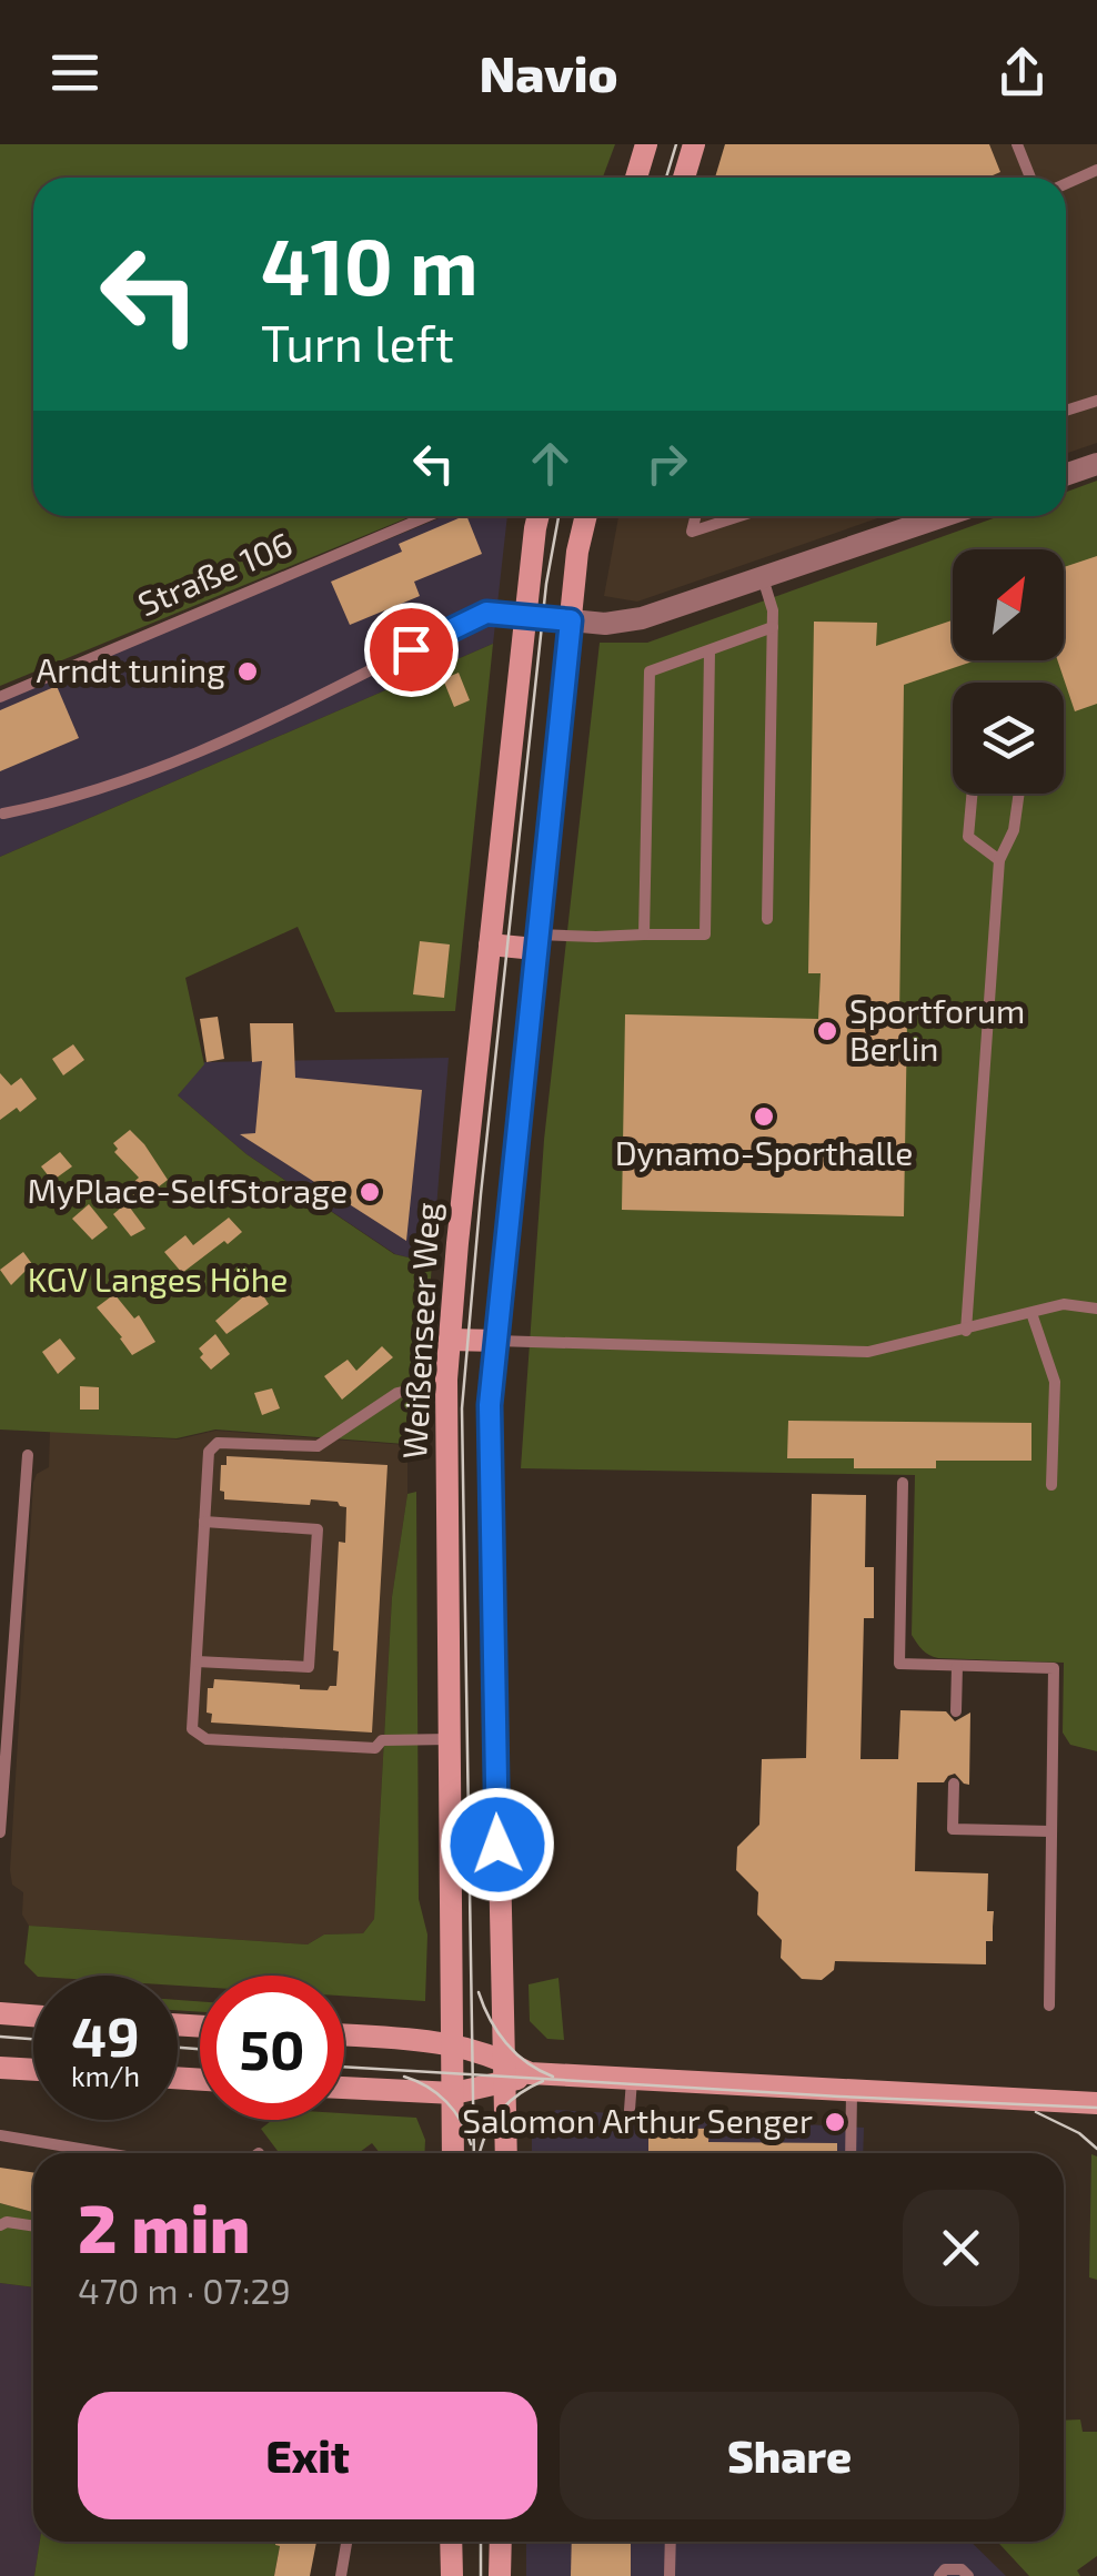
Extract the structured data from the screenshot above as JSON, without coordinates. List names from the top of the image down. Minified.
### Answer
{"streets":{"main road":["Weißenseer Weg"],"lane":["Straße 106"]},"parks":["KGV Langes Höhe"],"places":["Arndt tuning","Sportforum Berlin","Dynamo-Sporthalle","MyPlace-SelfStorage","Salomon Arthur Senger"],"north":"top right","page":{"header":"Navio","turn":["410 m","Turn left"],"speed":"49 km/h","limit":"50","heading":["2 min","470 m · 07:29"],"buttons":["Exit","Share"]}}
